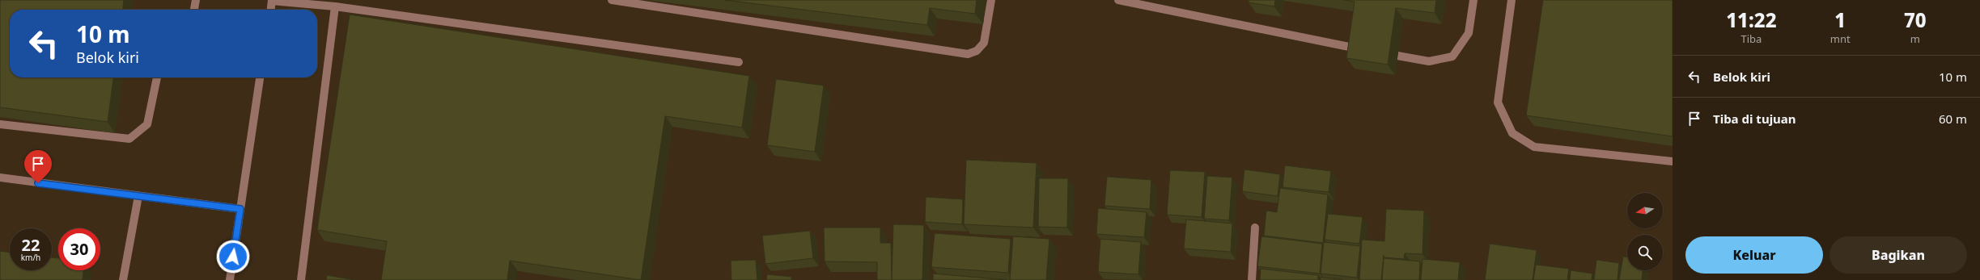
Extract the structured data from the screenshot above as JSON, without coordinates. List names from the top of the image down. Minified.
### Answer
{"north":"left","page":{"eta":["11:22","Tiba","1","mnt","70","m"],"turn":["10 m","Belok kiri"],"list":[{"name":"Belok kiri","value":"10 m"},{"name":"Tiba di tujuan","value":"60 m"}],"speed":"22 km/h","limit":"30","buttons":["Keluar","Bagikan"]}}
